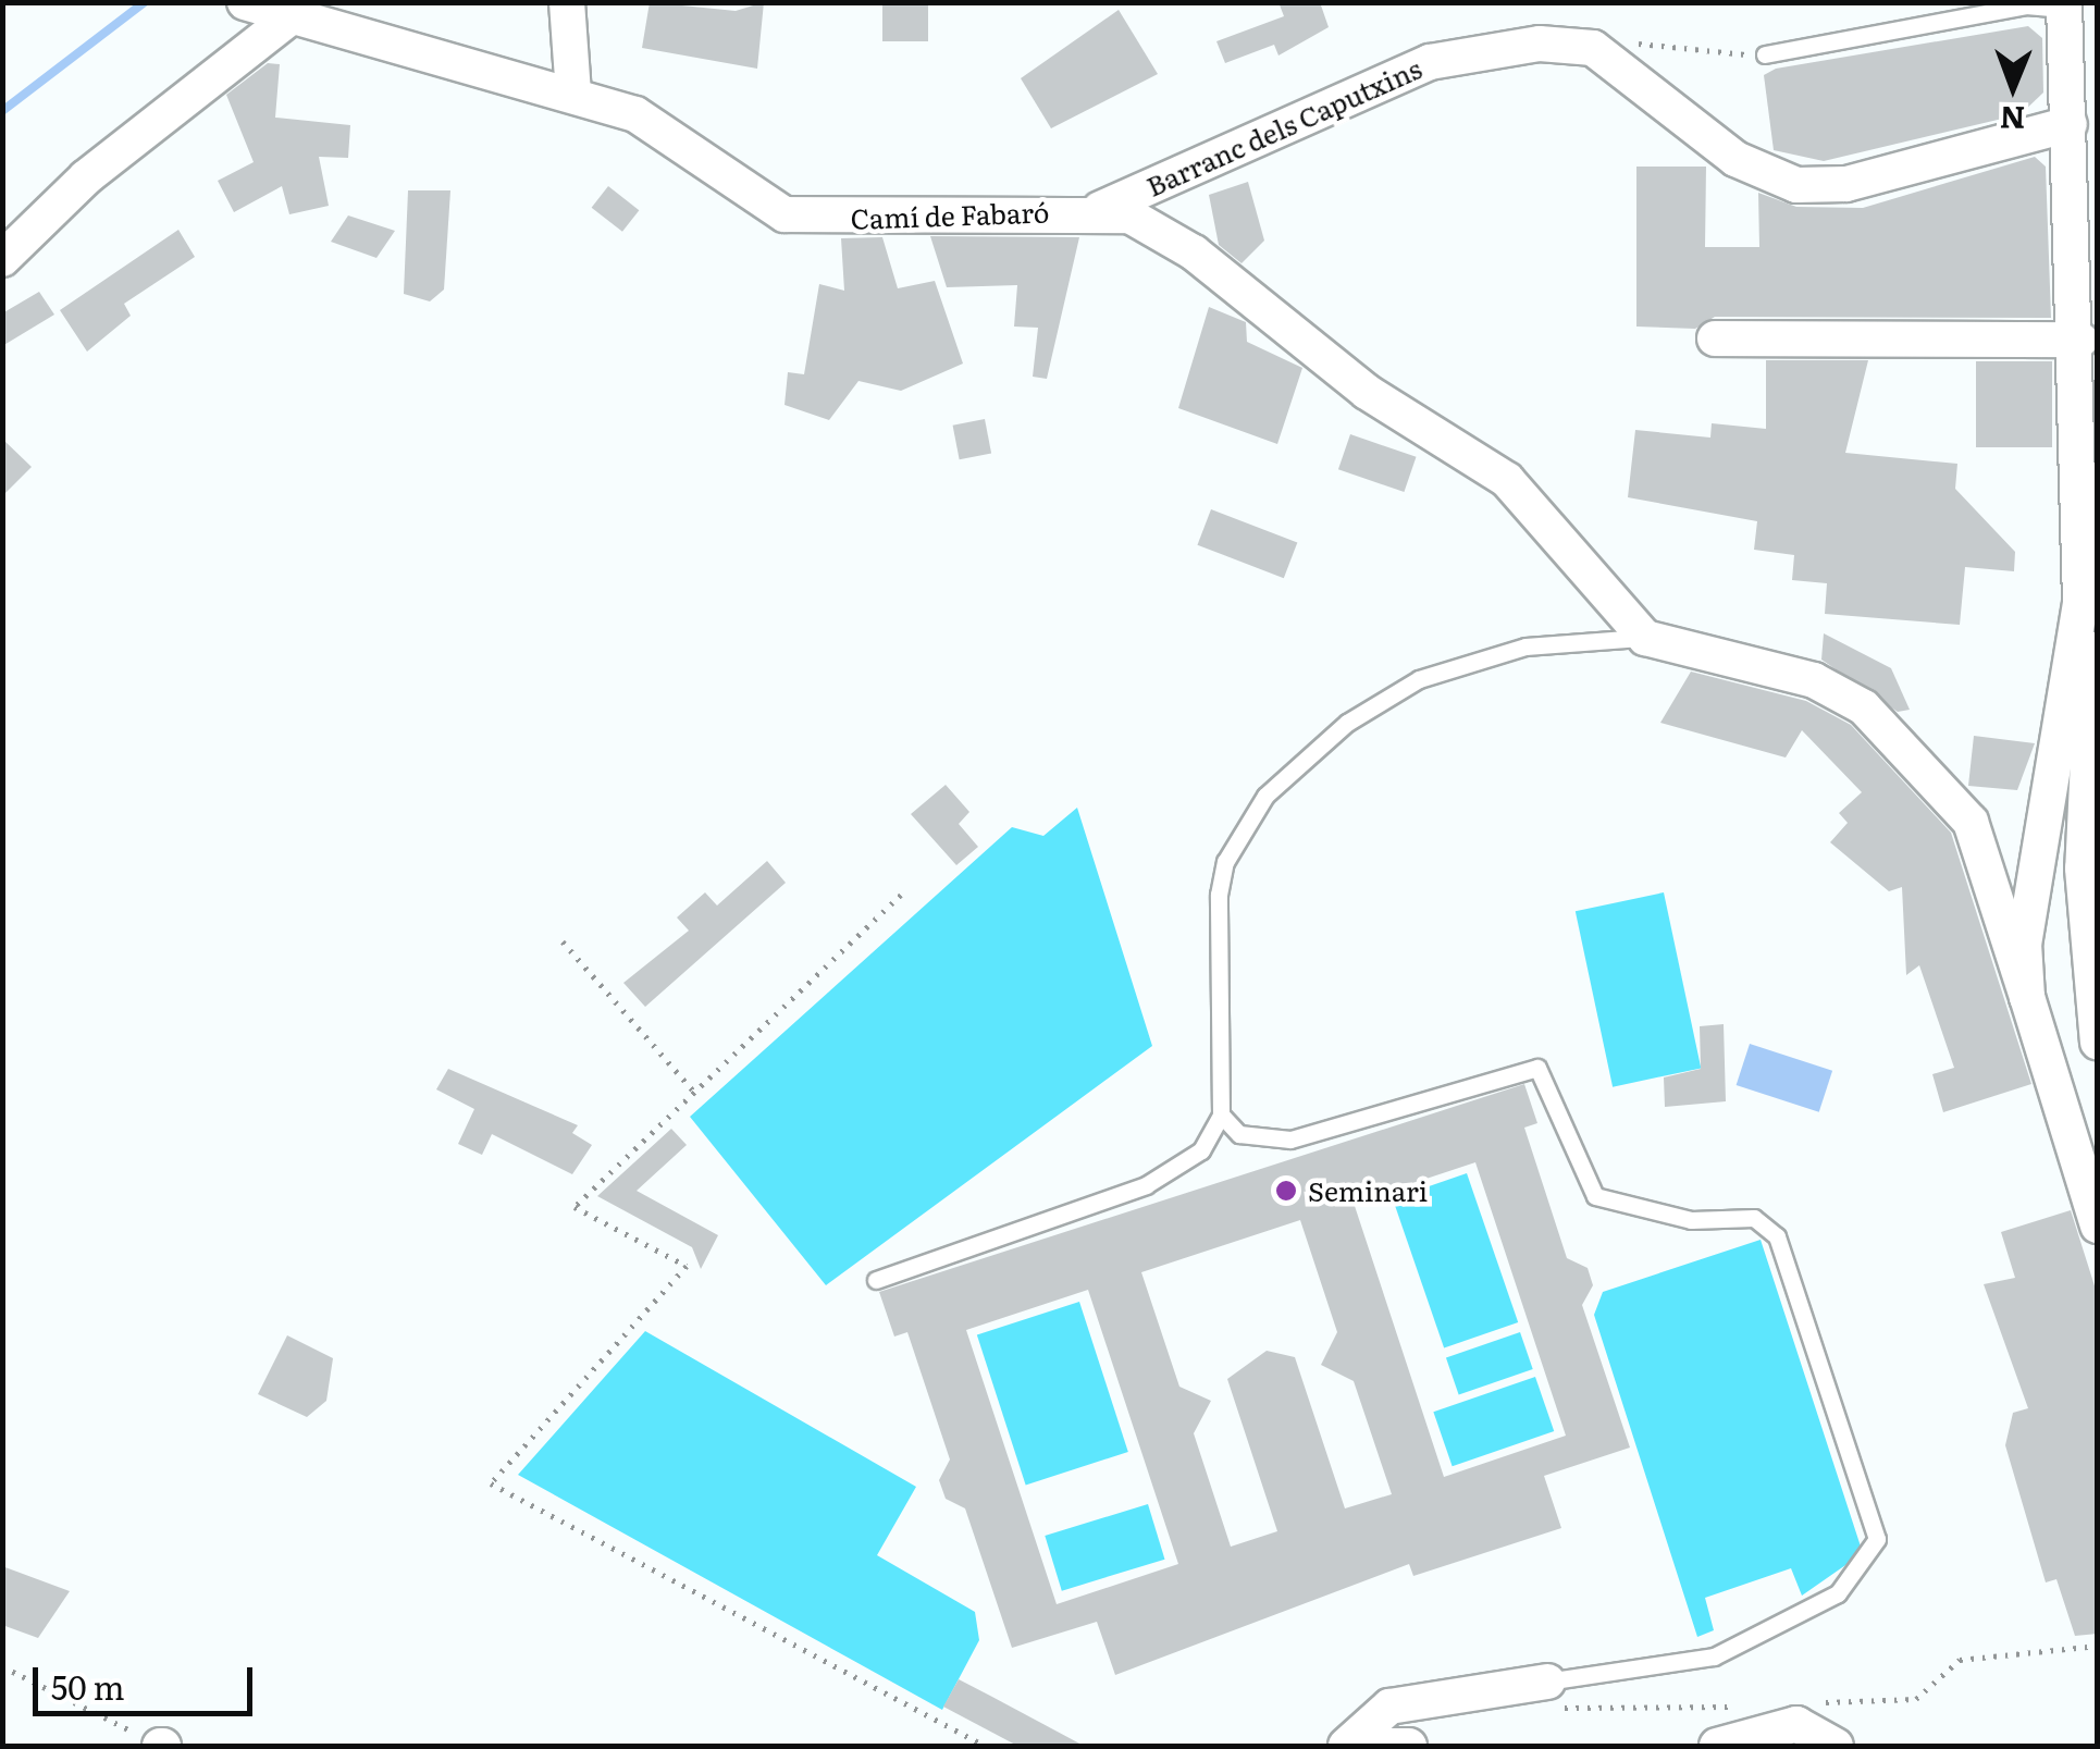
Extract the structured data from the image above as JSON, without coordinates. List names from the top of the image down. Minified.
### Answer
{"streets":{"street":["Barranc dels Caputxins","Camí de Fabaró"]},"crossings":[["Barranc dels Caputxins","Camí de Fabaró"]],"places":["Seminari"],"scale_bar":"50 m","north":"bottom"}
